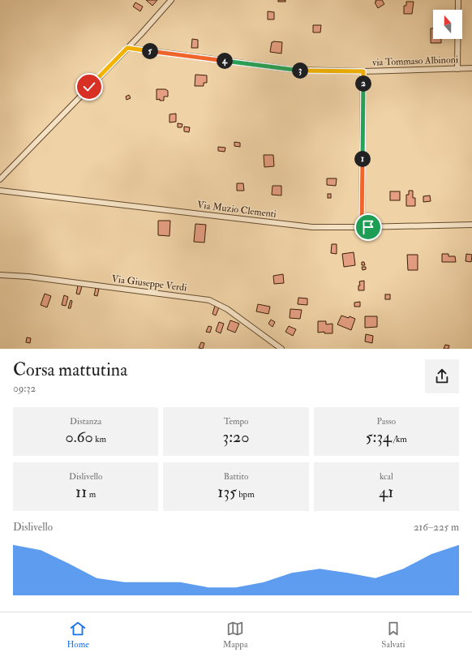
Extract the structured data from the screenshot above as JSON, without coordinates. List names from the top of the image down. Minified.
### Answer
{"streets":{"street":["via Tommaso Albinoni","Via Muzio Clementi","Via Giuseppe Verdi"]},"north":"top","page":{"pins":["5","4","3","2","1"],"heading":["Corsa mattutina","09:32"],"stats":[["Distanza","0.60 km"],["Tempo","3:20"],["Passo","5:34 /km"],["Dislivello","11 m"],["Battito","135 bpm"],["kcal","41"]],"chart":["Dislivello","216–225 m"],"tabs":["Home","Mappa","Salvati"]}}
